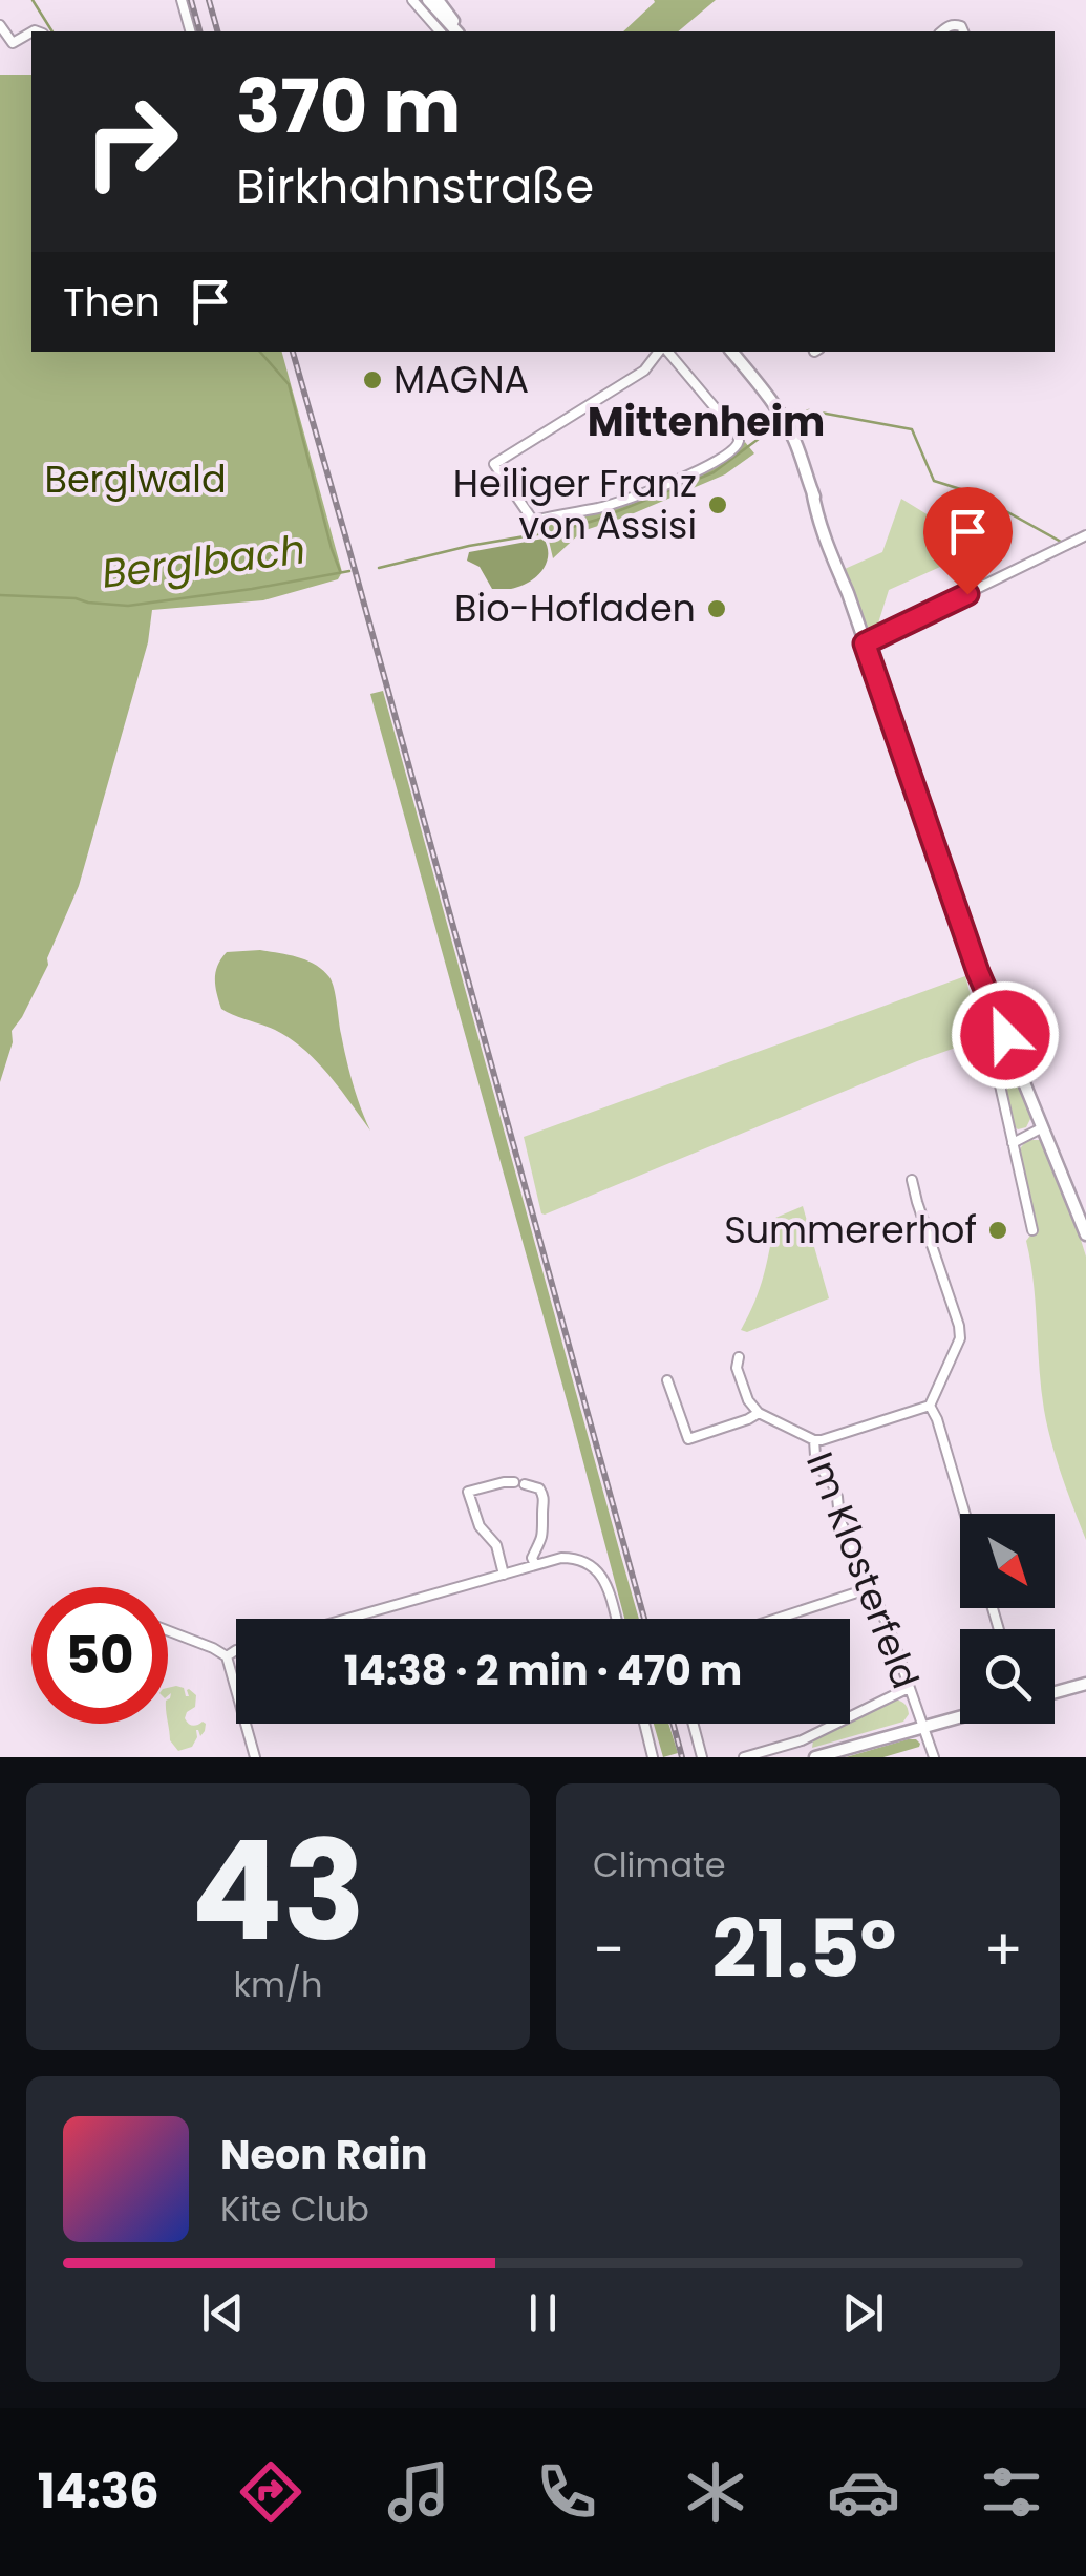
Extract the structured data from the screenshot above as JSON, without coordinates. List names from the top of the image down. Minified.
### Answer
{"streets":{"street":["Im Klosterfeld"]},"districts":["Mittenheim"],"water":["Berglbach"],"parks":["Berglwald"],"places":["MAGNA","Heiliger Franz von Assisi","Bio-Hofladen","Summererhof"],"north":"bottom right","page":{"turn":["370 m","Birkhahnstraße"],"then":"Then","limit":"50","trip":"14:38 · 2 min · 470 m","tile":[["43","km/h"],"Climate"],"heat":["−","21.5°","+"],"song":["Neon Rain","Kite Club"],"tabs":"14:36"}}
